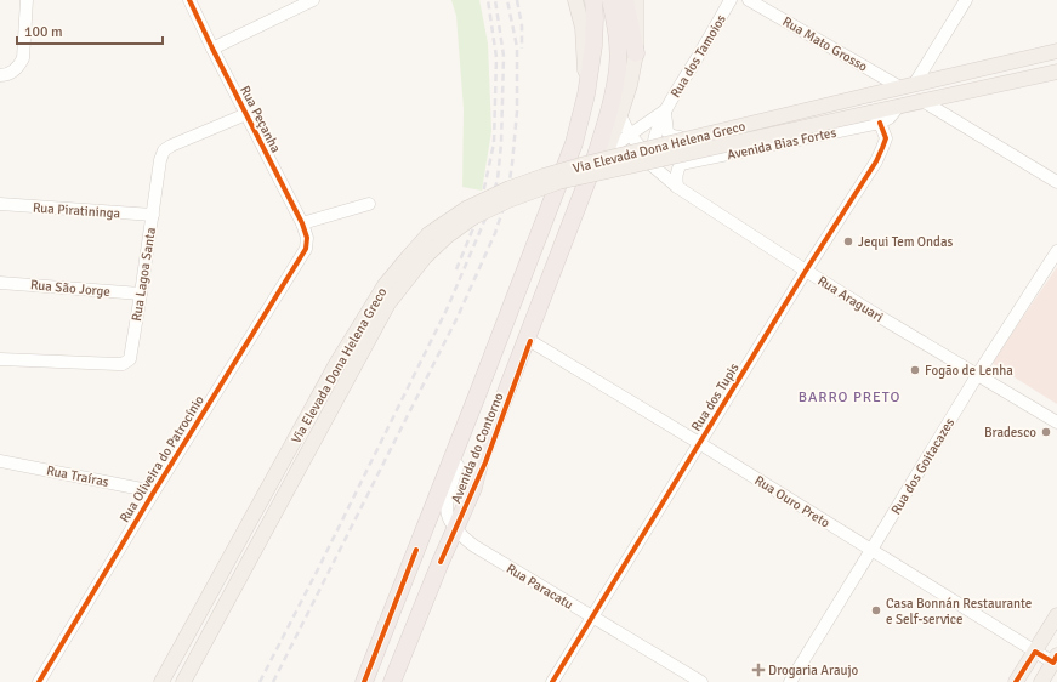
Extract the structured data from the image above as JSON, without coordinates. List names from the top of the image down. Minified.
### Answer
{"streets":{"highway":["Avenida do Contorno"],"main road":["Avenida Bias Fortes","Via Elevada Dona Helena Greco"],"street":["Rua Mato Grosso","Rua dos Tamoios","Rua Peçanha","Rua Piratininga","Rua Lagoa Santa","Rua São Jorge","Rua Araguari","Rua dos Tupis","Rua Oliveira do Patrocínio","Rua dos Goitacazes","Rua Traíras","Rua Ouro Preto","Rua Paracatu"]},"crossings":[["Rua Mato Grosso","Via Elevada Dona Helena Greco"],["Rua dos Tamoios","Rua Araguari"],["Rua dos Tamoios","Avenida do Contorno"],["Rua Peçanha","Rua Lagoa Santa"],["Rua Peçanha","Rua Oliveira do Patrocínio"],["Avenida Bias Fortes","Via Elevada Dona Helena Greco"],["Avenida Bias Fortes","Rua dos Tupis"],["Via Elevada Dona Helena Greco","Rua dos Tupis"],["Rua Piratininga","Rua Lagoa Santa"],["Rua Lagoa Santa","Rua São Jorge"],["Rua Araguari","Rua dos Tupis"],["Rua Araguari","Avenida do Contorno"],["Rua Araguari","Rua dos Goitacazes"],["Rua dos Tupis","Rua Ouro Preto"],["Rua dos Tupis","Rua Paracatu"],["Avenida do Contorno","Rua Ouro Preto"],["Avenida do Contorno","Rua Paracatu"],["Rua Oliveira do Patrocínio","Rua Traíras"],["Rua dos Goitacazes","Rua Ouro Preto"]],"districts":["BARRO PRETO"],"places":{"other":["Jequi Tem Ondas","Fogão de Lenha","Bradesco","Casa Bonnán Restaurante e Self-service"],"health":["Drogaria Araujo"]},"scale_bar":"100 m"}
